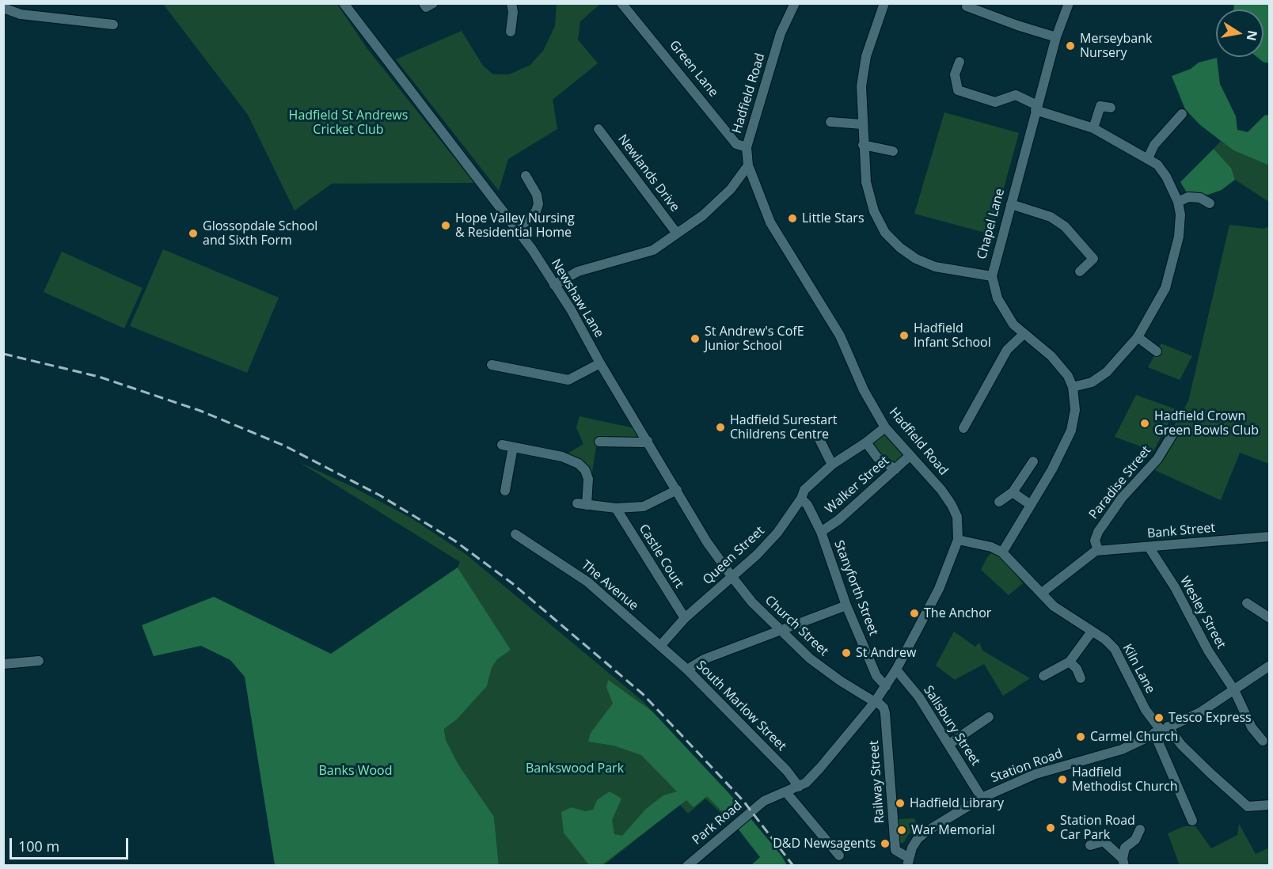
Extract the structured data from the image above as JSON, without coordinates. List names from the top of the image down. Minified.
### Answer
{"streets":{"street":["Green Lane","Hadfield Road","Newlands Drive","Chapel Lane","Newshaw Lane","Paradise Street","Walker Street","Bank Street","Queen Street","Castle Court","The Avenue","Stanyforth Street","Wesley Street","Church Street","Kiln Lane","South Marlow Street","Salisbury Street","Station Road","Railway Street","Park Road"]},"crossings":[["Green Lane","Hadfield Road"],["Hadfield Road","Newlands Drive"],["Hadfield Road","Walker Street"],["Hadfield Road","Queen Street"],["Hadfield Road","Stanyforth Street"],["Hadfield Road","Church Street"],["Hadfield Road","South Marlow Street"],["Hadfield Road","Salisbury Street"],["Hadfield Road","Railway Street"],["Hadfield Road","Park Road"],["Newlands Drive","Newshaw Lane"],["Chapel Lane","Kiln Lane"],["Newshaw Lane","Queen Street"],["Newshaw Lane","Church Street"],["Paradise Street","Bank Street"],["Walker Street","Stanyforth Street"],["Bank Street","Wesley Street"],["Queen Street","Castle Court"],["Queen Street","The Avenue"],["Queen Street","Stanyforth Street"],["Queen Street","Church Street"],["Queen Street","South Marlow Street"],["The Avenue","South Marlow Street"],["Wesley Street","Station Road"],["Church Street","Railway Street"],["Kiln Lane","Station Road"],["Salisbury Street","Station Road"],["Station Road","Railway Street"]],"parks":["Hadfield St Andrews Cricket Club","Bankswood Park","Banks Wood"],"places":["Merseybank Nursery","Little Stars","Hope Valley Nursing & Residential Home","Glossopdale School and Sixth Form","Hadfield Infant School","St Andrew's CofE Junior School","Hadfield Crown Green Bowls Club","Hadfield Surestart Childrens Centre","The Anchor","St Andrew","Tesco Express","Carmel Church","Hadfield Methodist Church","Hadfield Library","Station Road Car Park","War Memorial","D&D Newsagents"],"scale_bar":"100 m","north":"right"}
